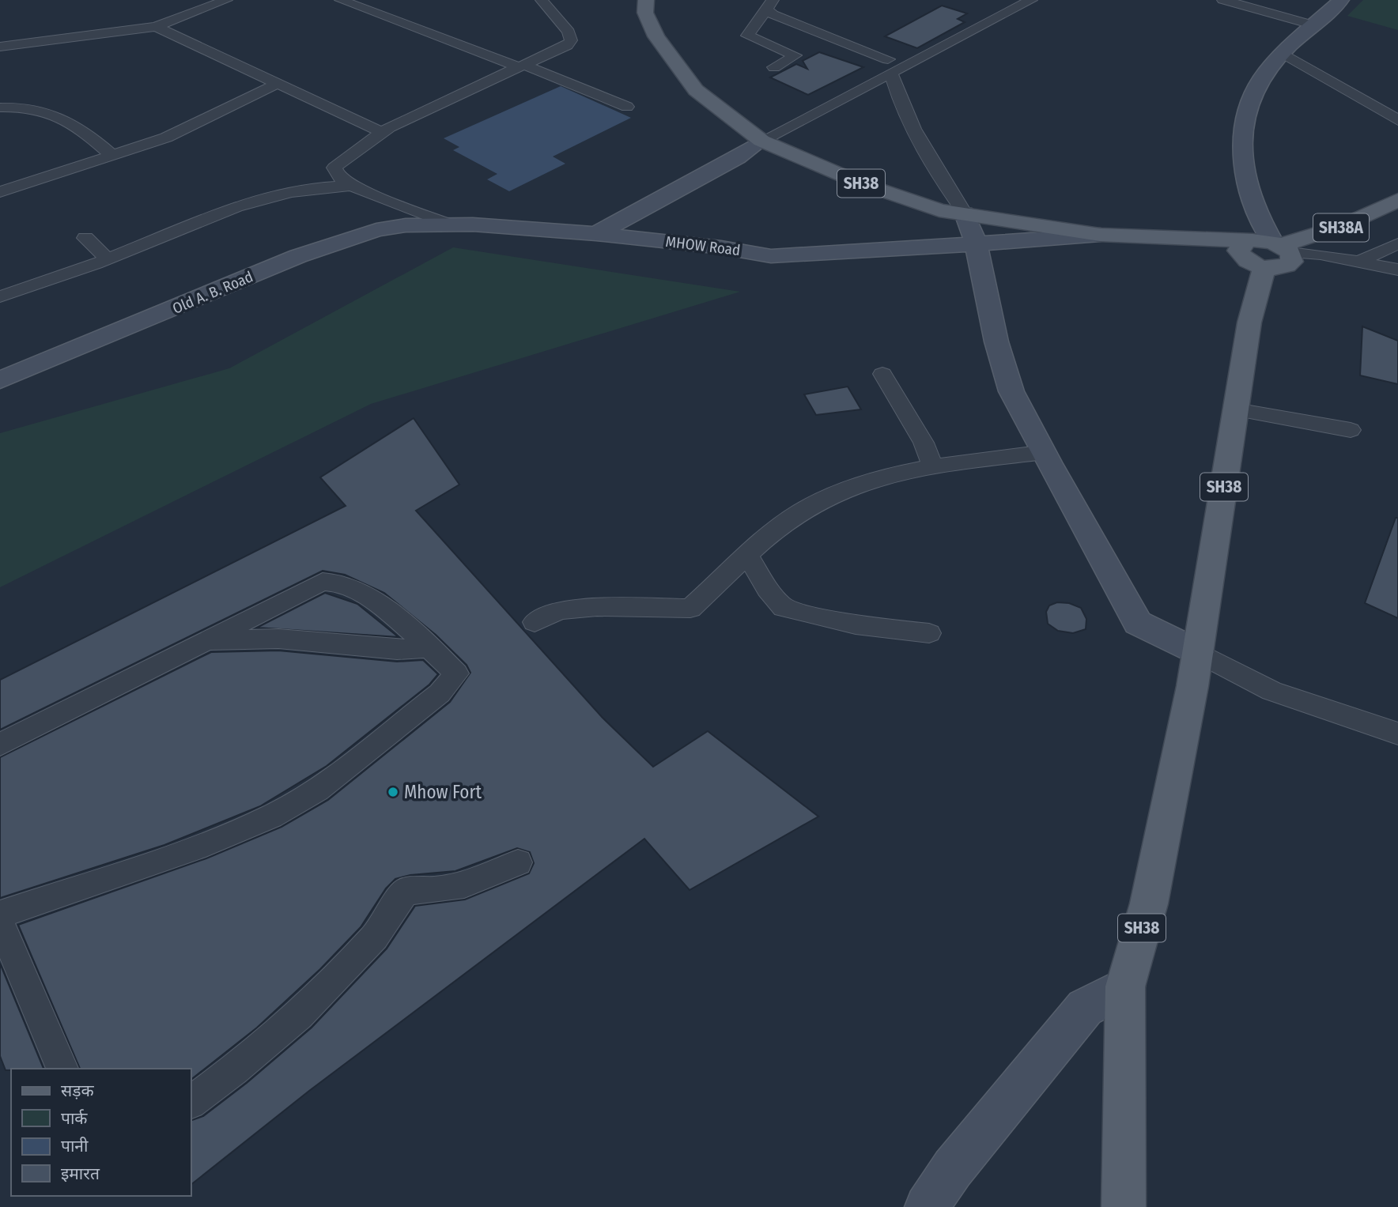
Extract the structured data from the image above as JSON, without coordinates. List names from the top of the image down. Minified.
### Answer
{"streets":{"main road":["SH38","SH38A"],"street":["MHOW Road","Old A. B. Road"]},"crossings":[["SH38","SH38A"],["SH38","MHOW Road"],["MHOW Road","Old A. B. Road"]],"places":["Mhow Fort"],"legend":["सड़क","पार्क","पानी","इमारत"]}
